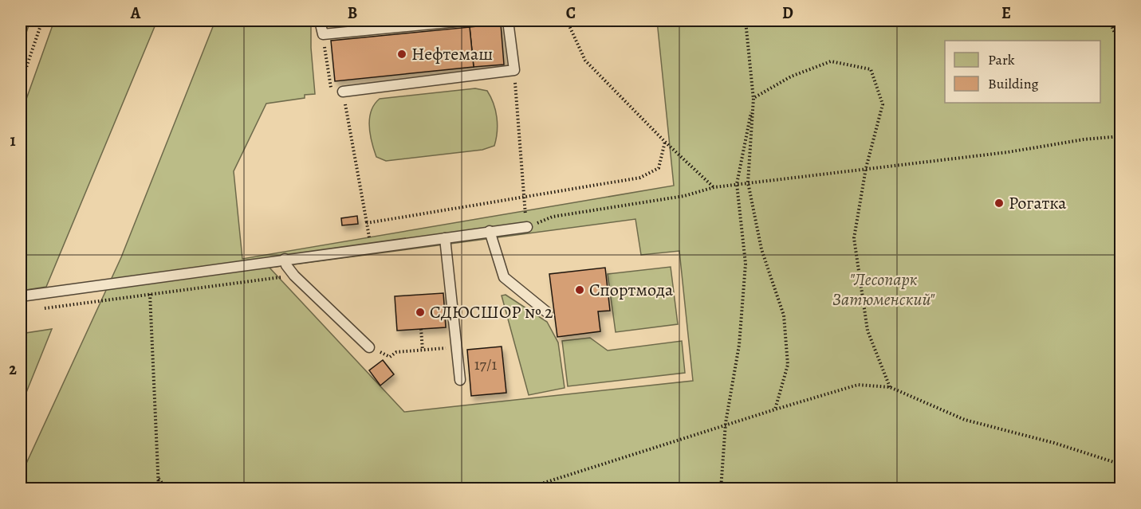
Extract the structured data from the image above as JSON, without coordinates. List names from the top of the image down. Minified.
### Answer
{"parks":["\"Лесопарк Затюменский\""],"places":["Нефтемаш","Рогатка","Спортмода","СДЮСШОР № 2"],"house_numbers":["17/1"],"legend":["Park","Building"],"grid":{"columns":["A","B","C","D","E"],"rows":["1","2"]}}
